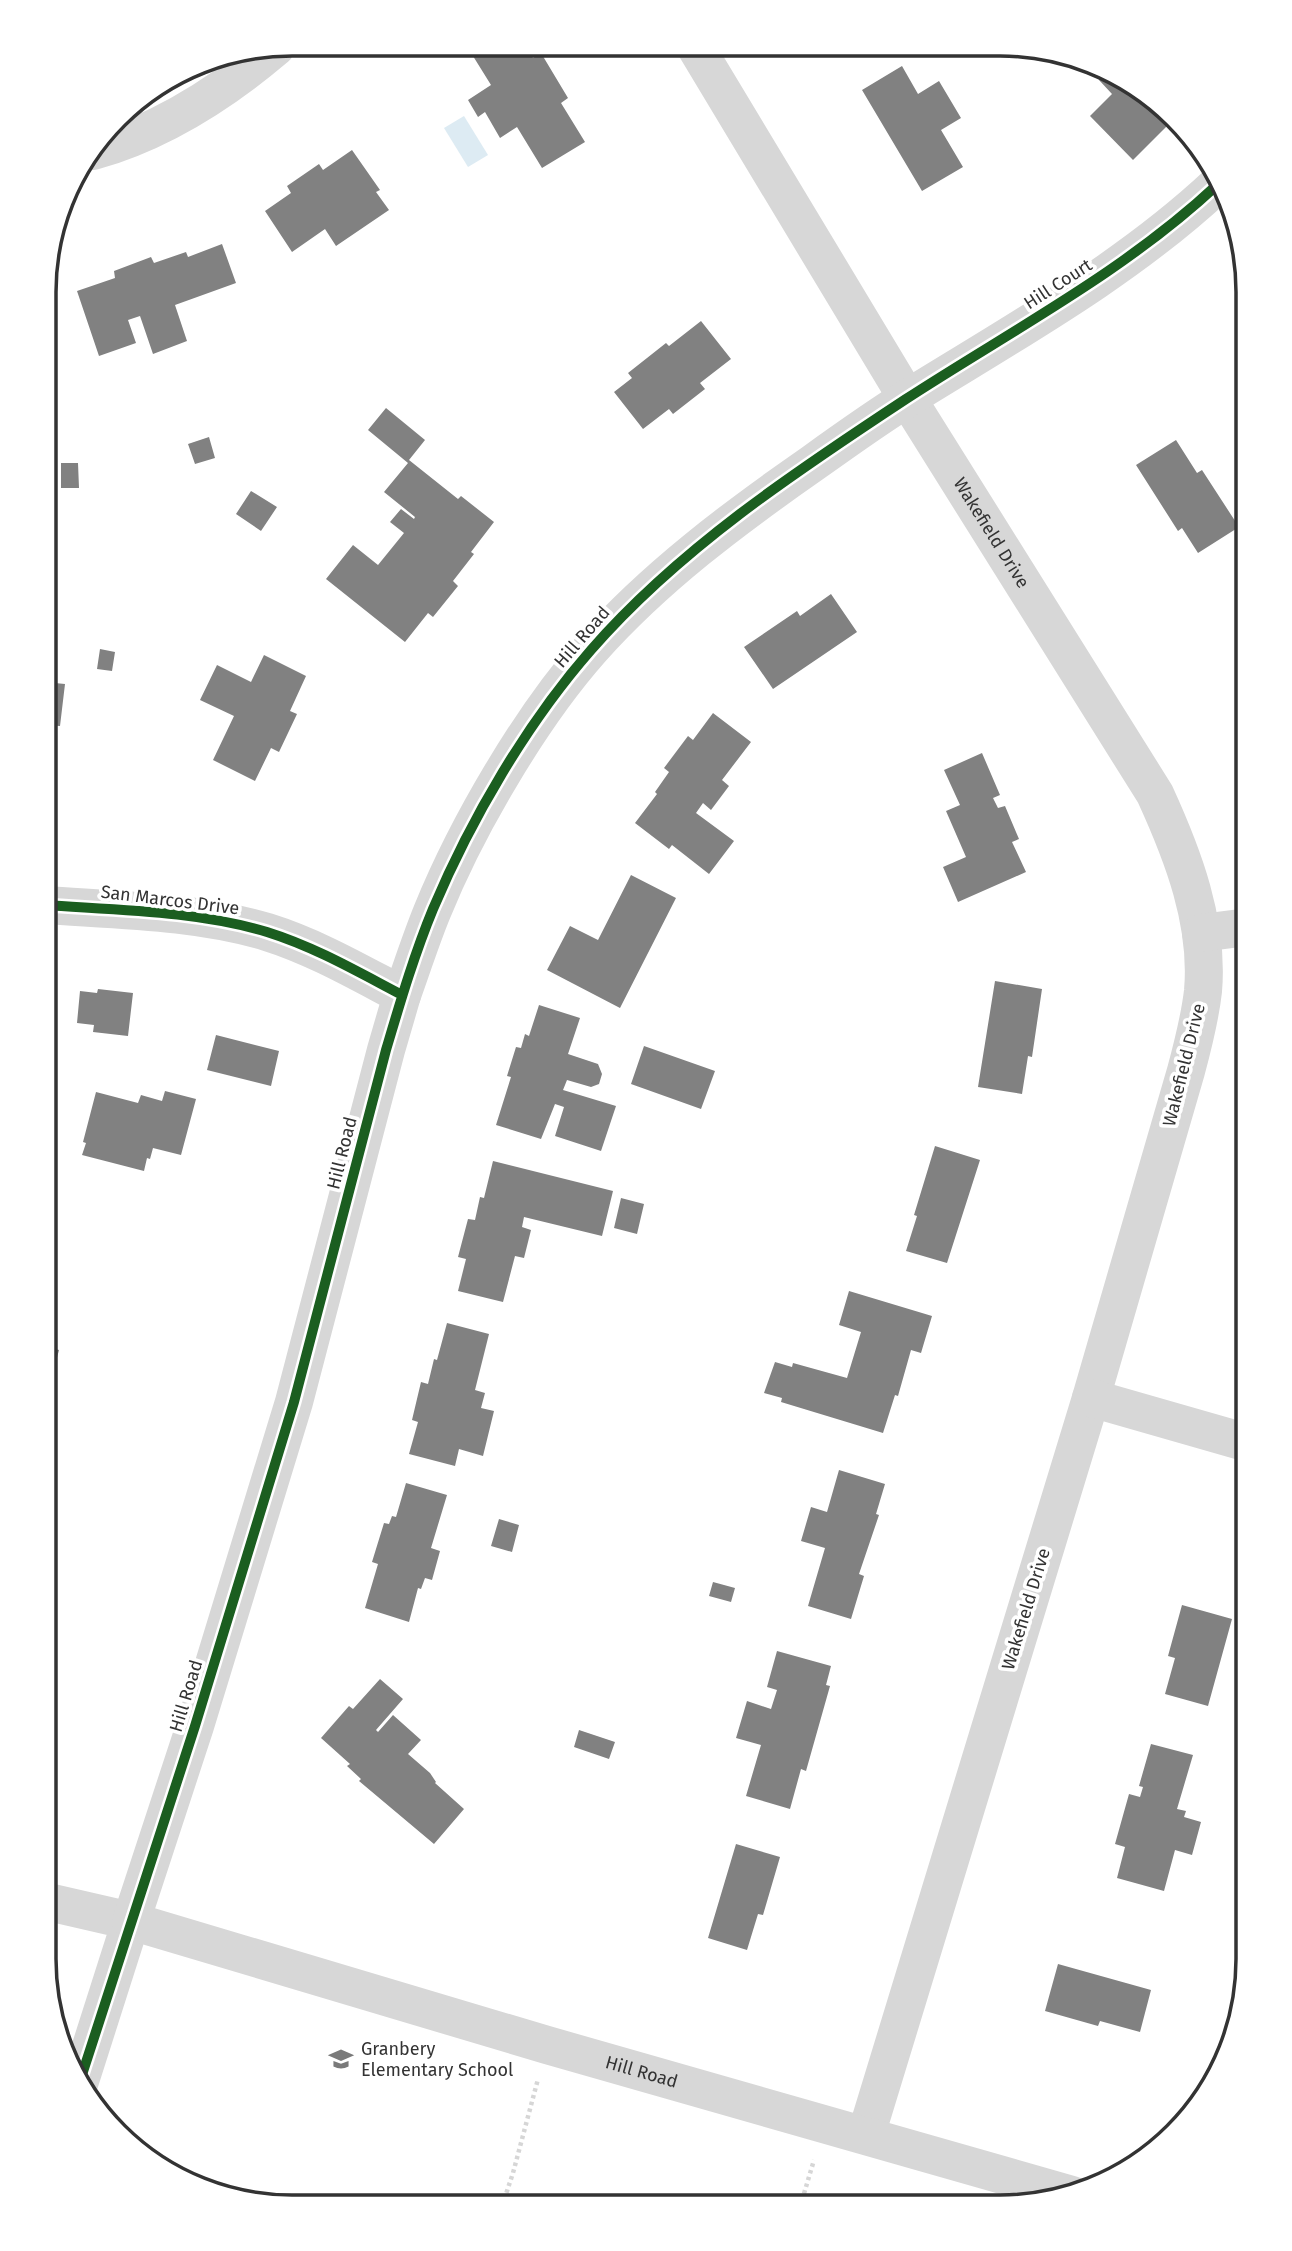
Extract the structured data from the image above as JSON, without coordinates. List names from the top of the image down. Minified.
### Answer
{"streets":{"street":["Hill Court","Wakefield Drive","Hill Road","San Marcos Drive"]},"crossings":[["Hill Court","Wakefield Drive"],["Hill Court","Hill Road"],["Wakefield Drive","Hill Road"],["Hill Road","San Marcos Drive"]],"places":{"school or university":["Granbery Elementary School"]}}
